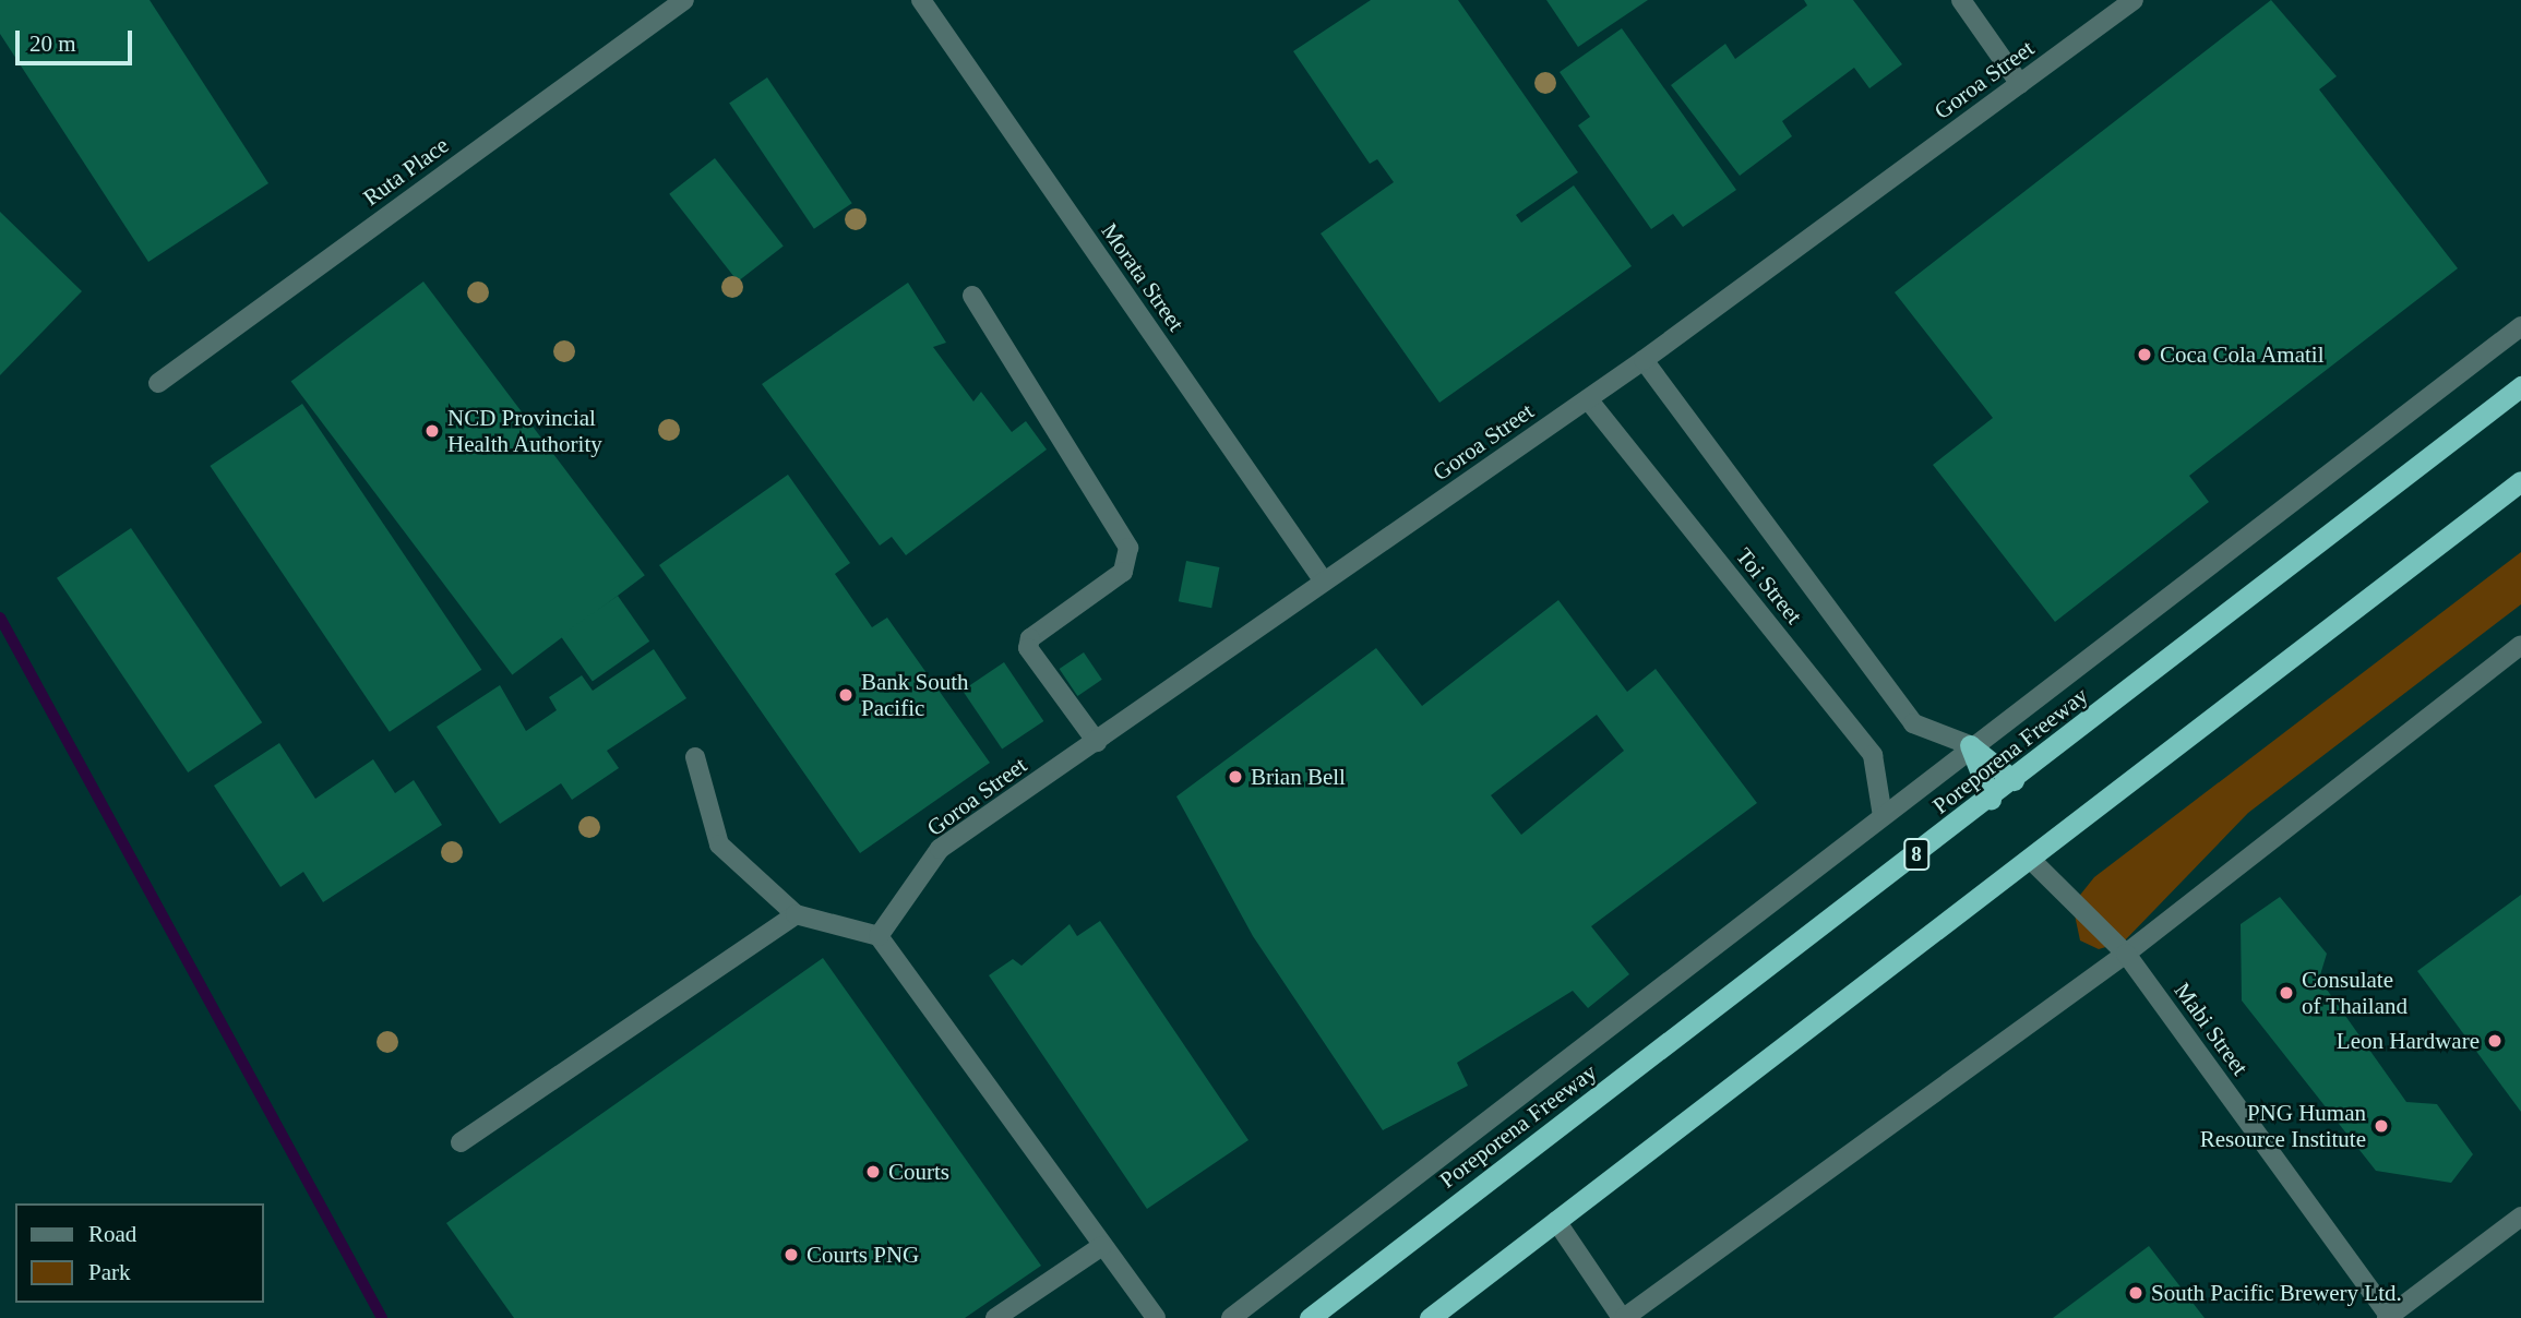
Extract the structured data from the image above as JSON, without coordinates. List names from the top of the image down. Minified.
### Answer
{"streets":{"highway":["Poreporena Freeway","8"],"street":["Goroa Street","Ruta Place","Morata Street","Toi Street","Mabi Street"]},"crossings":[["Goroa Street","Morata Street"],["Goroa Street","Toi Street"]],"places":["Coca Cola Amatil","NCD Provincial Health Authority","Bank South Pacific","Brian Bell","Consulate of Thailand","Leon Hardware","PNG Human Resource Institute","Courts","Courts PNG","South Pacific Brewery Ltd."],"legend":["Road","Park"],"scale_bar":"20 m"}
